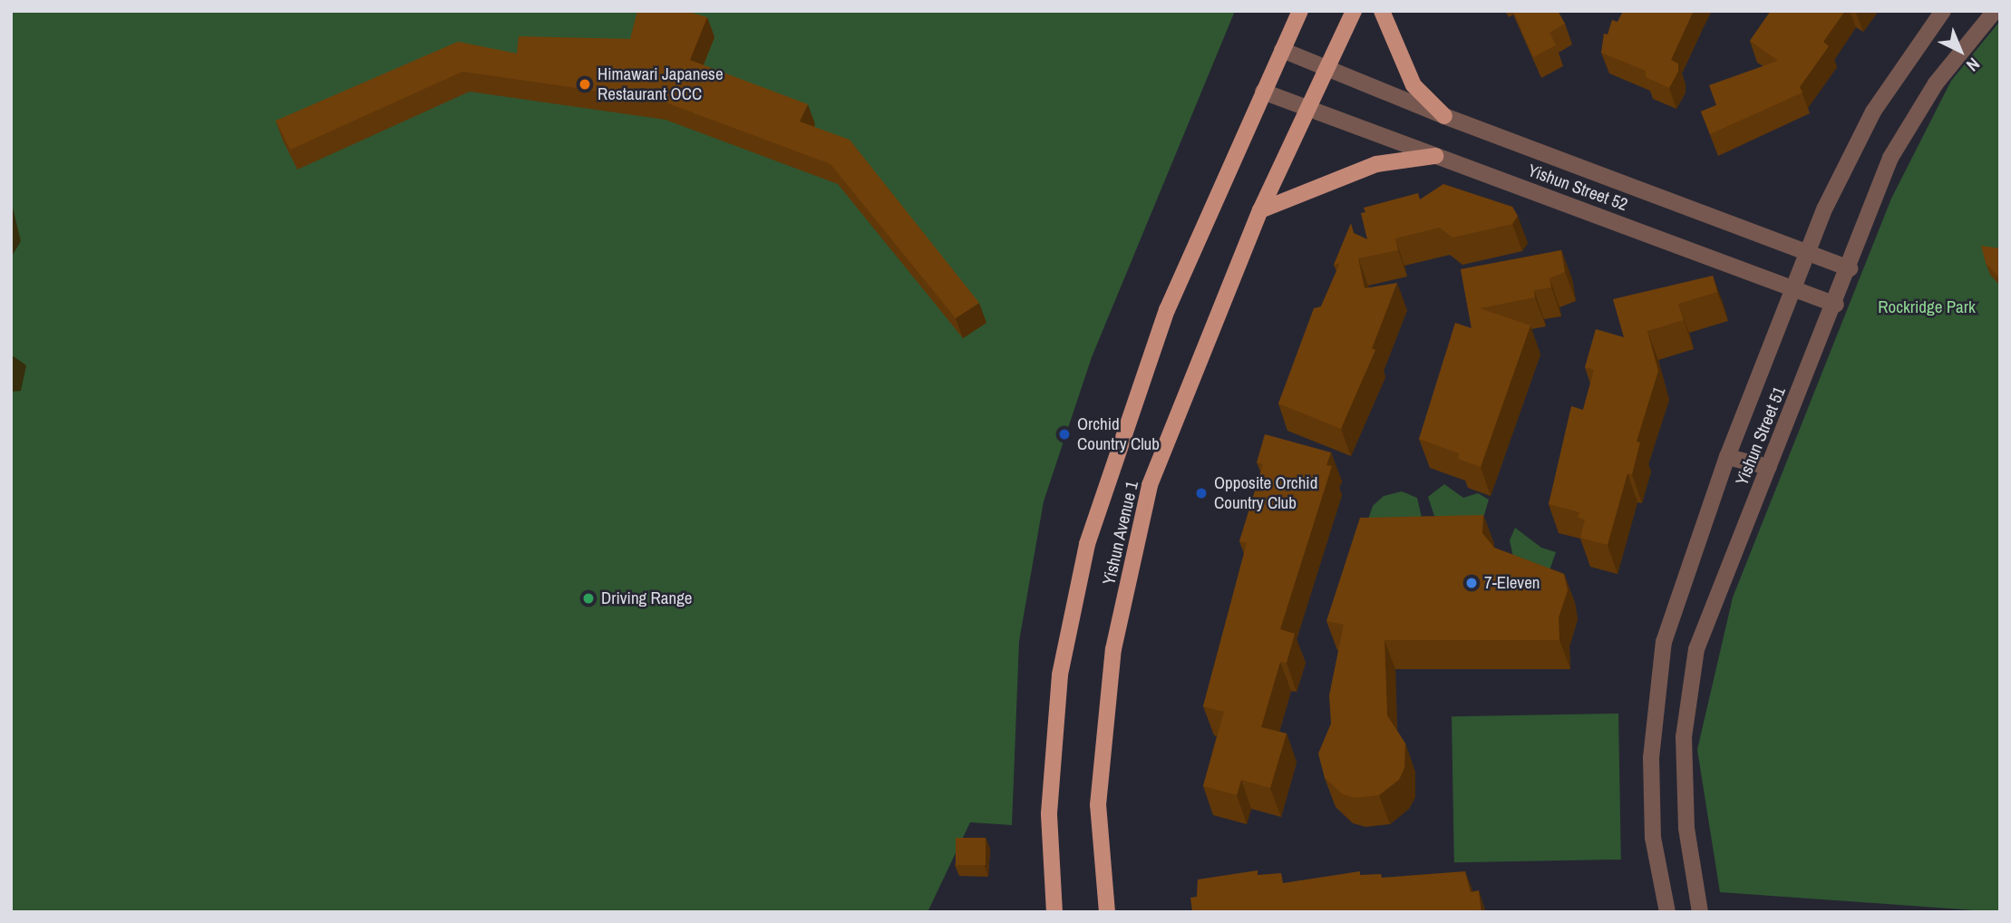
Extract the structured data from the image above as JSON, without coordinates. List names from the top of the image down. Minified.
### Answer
{"streets":{"main road":["Yishun Avenue 1"],"street":["Yishun Street 52","Yishun Street 51"]},"crossings":[["Yishun Street 52","Yishun Street 51"],["Yishun Street 52","Yishun Avenue 1"]],"parks":["Rockridge Park"],"places":["Himawari Japanese Restaurant OCC","Orchid Country Club","Opposite Orchid Country Club","7-Eleven","Driving Range"],"north":"bottom right"}
